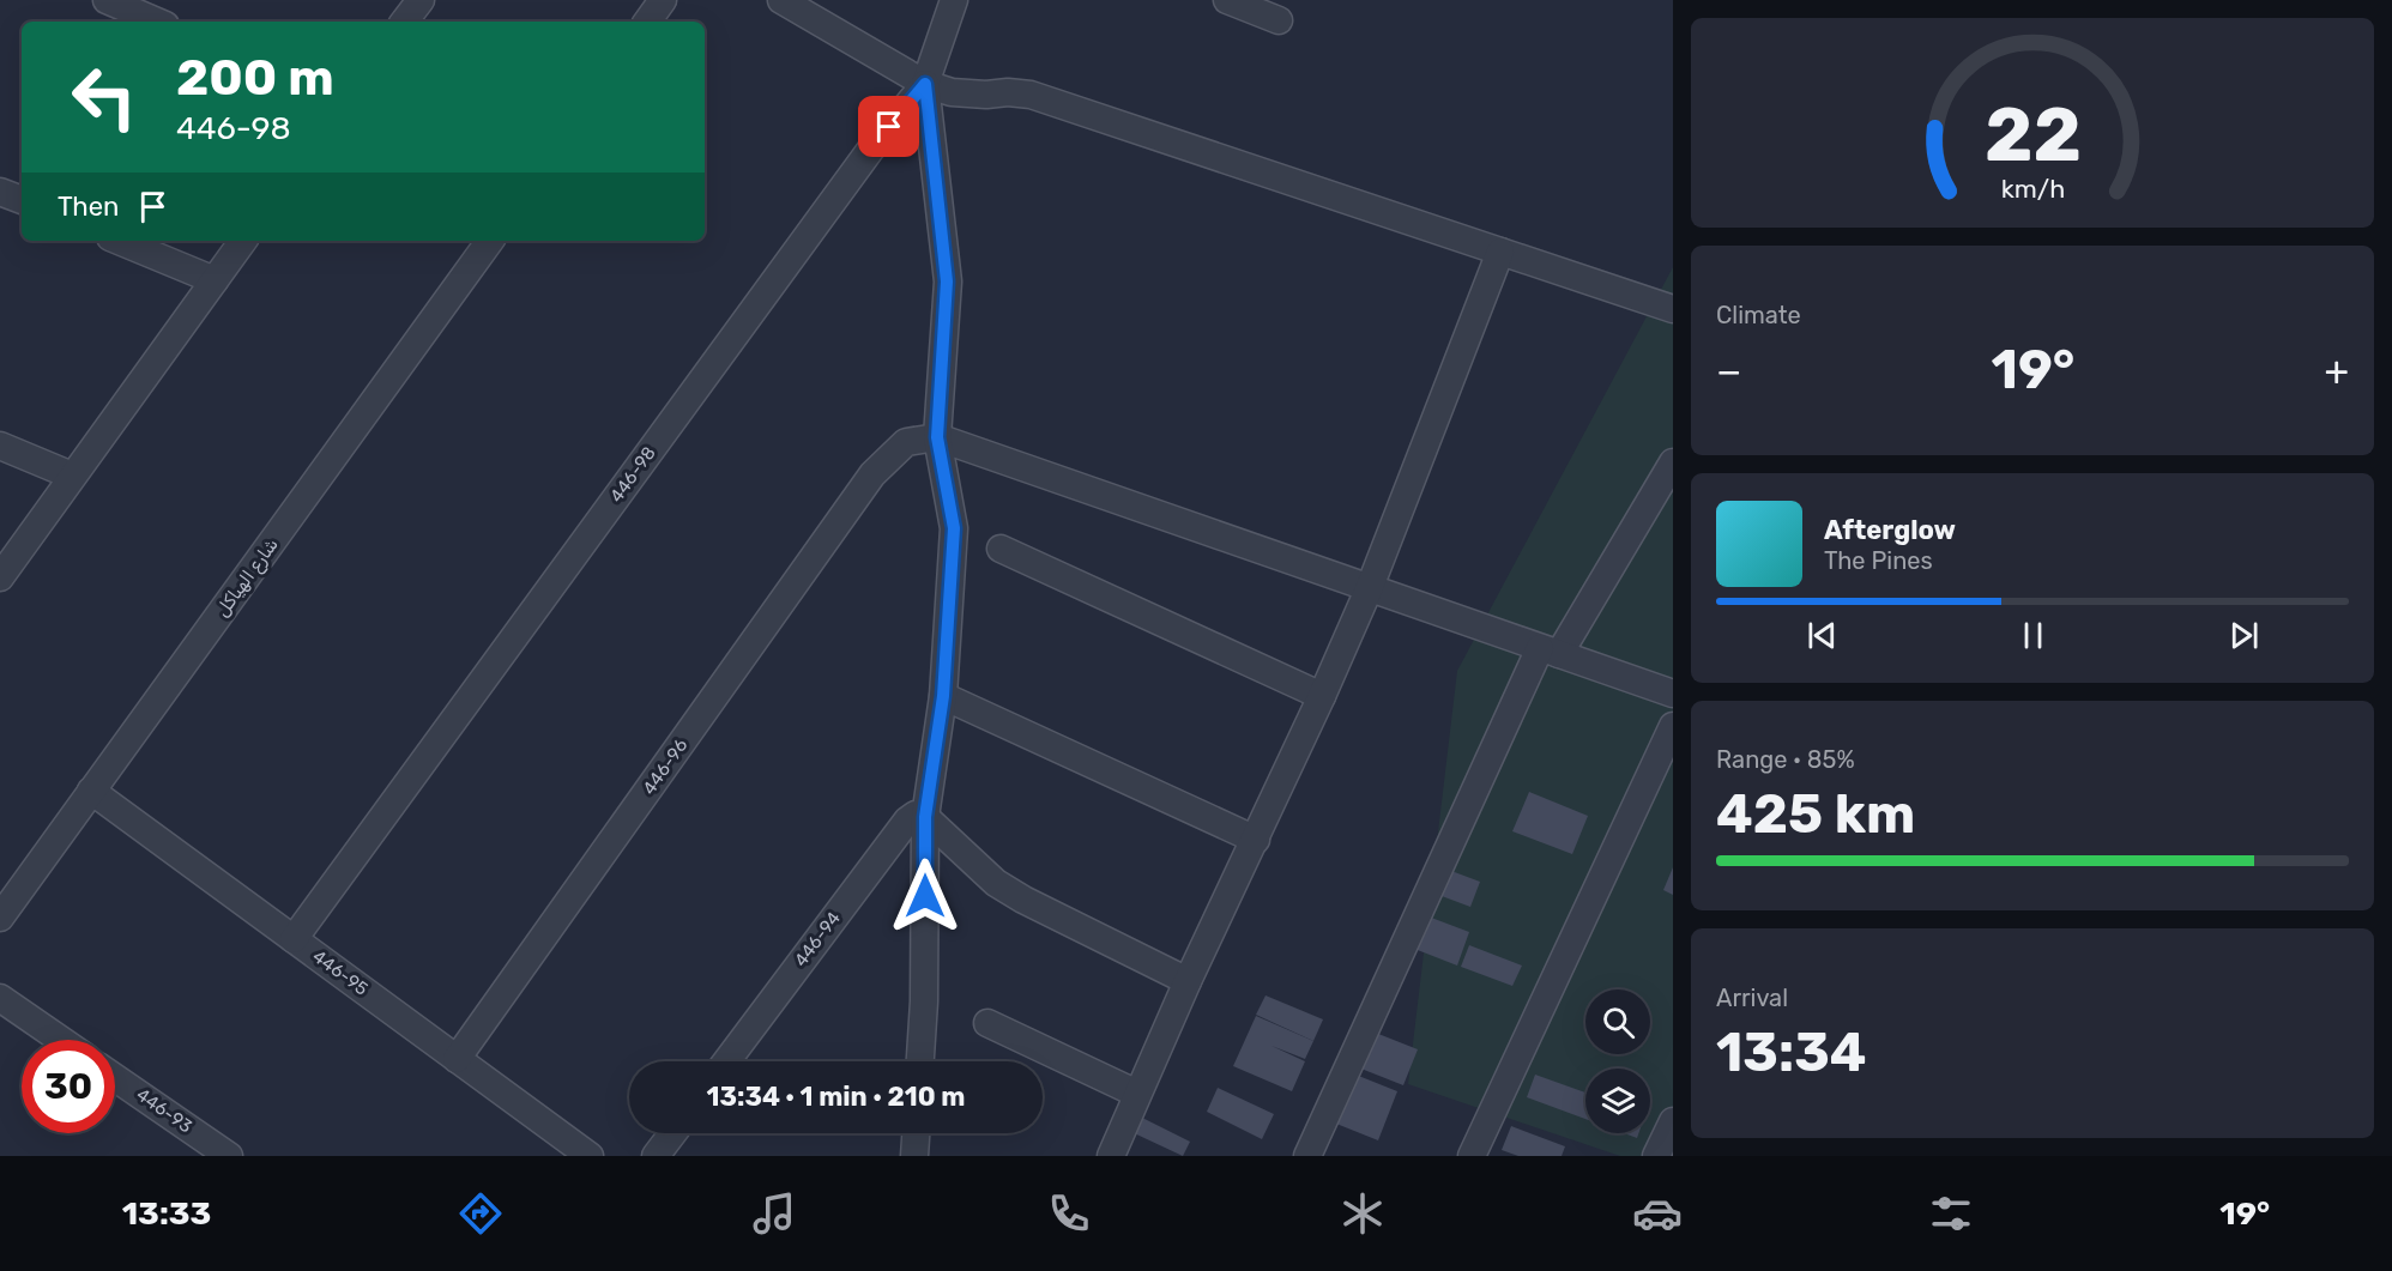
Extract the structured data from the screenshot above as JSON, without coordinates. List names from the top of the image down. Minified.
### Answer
{"streets":{"street":["446-98","شارع الهياكل","446-96","446-94","446-95","446-93"]},"crossings":[["446-98","446-95"],["شارع الهياكل","446-95"],["446-96","446-95"]],"page":{"turn":["200 m","446-98"],"then":"Then","tile":["Climate",["Range · 85%","425 km"],["Arrival","13:34"]],"heat":["−","19°","+"],"song":["Afterglow","The Pines"],"limit":"30","trip":"13:34 · 1 min · 210 m","tabs":["13:33","19°"],"gauge":["22","km/h"]}}
